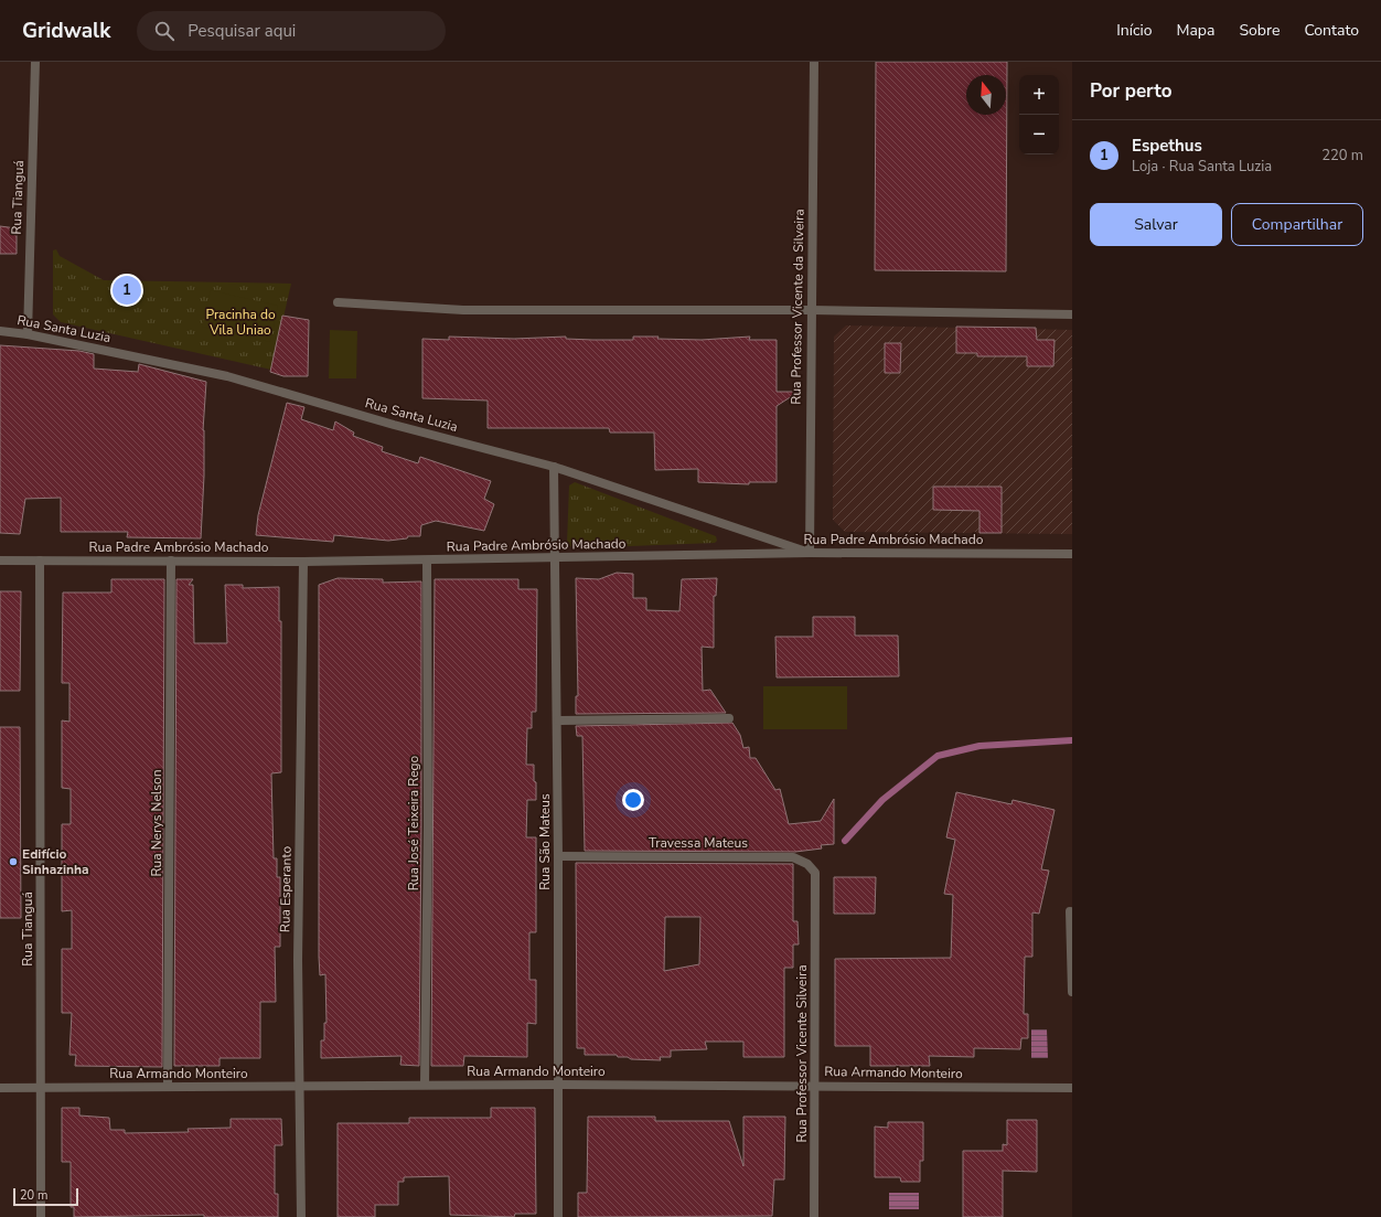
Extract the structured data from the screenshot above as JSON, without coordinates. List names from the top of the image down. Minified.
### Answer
{"streets":{"street":["Rua Tianguá","Rua Professor Vicente da Silveira","Rua Santa Luzia","Rua Padre Ambrósio Machado","Rua Nerys Nelson","Rua José Teixeira Rego","Rua São Mateus","Travessa Mateus","Rua Esperanto","Rua Professor Vicente Silveira","Rua Armando Monteiro"]},"crossings":[["Rua Tianguá","Rua Santa Luzia"],["Rua Tianguá","Rua Padre Ambrósio Machado"],["Rua Tianguá","Rua Armando Monteiro"],["Rua Professor Vicente da Silveira","Rua Santa Luzia"],["Rua Professor Vicente da Silveira","Rua Padre Ambrósio Machado"],["Rua Santa Luzia","Rua Padre Ambrósio Machado"],["Rua Santa Luzia","Rua São Mateus"],["Rua Padre Ambrósio Machado","Rua Nerys Nelson"],["Rua Padre Ambrósio Machado","Rua José Teixeira Rego"],["Rua Padre Ambrósio Machado","Rua São Mateus"],["Rua Padre Ambrósio Machado","Rua Esperanto"],["Rua Nerys Nelson","Rua Armando Monteiro"],["Rua José Teixeira Rego","Rua Armando Monteiro"],["Rua São Mateus","Travessa Mateus"],["Rua São Mateus","Rua Armando Monteiro"],["Travessa Mateus","Rua Professor Vicente Silveira"],["Rua Esperanto","Rua Armando Monteiro"],["Rua Professor Vicente Silveira","Rua Armando Monteiro"]],"parks":["Pracinha do Vila Uniao"],"places":["Edifício Sinhazinha"],"scale_bar":"20 m","north":"top","page":{"header":"Gridwalk","search":"Pesquisar aqui","nav":["Início","Mapa","Sobre","Contato"],"heading":"Por perto","map_buttons":["+","−"],"list":[{"mark":"1","name":"Espethus","note":"Loja · Rua Santa Luzia","value":"220 m"}],"buttons":["Salvar","Compartilhar"],"pins":"1","scale":"20 m"}}
